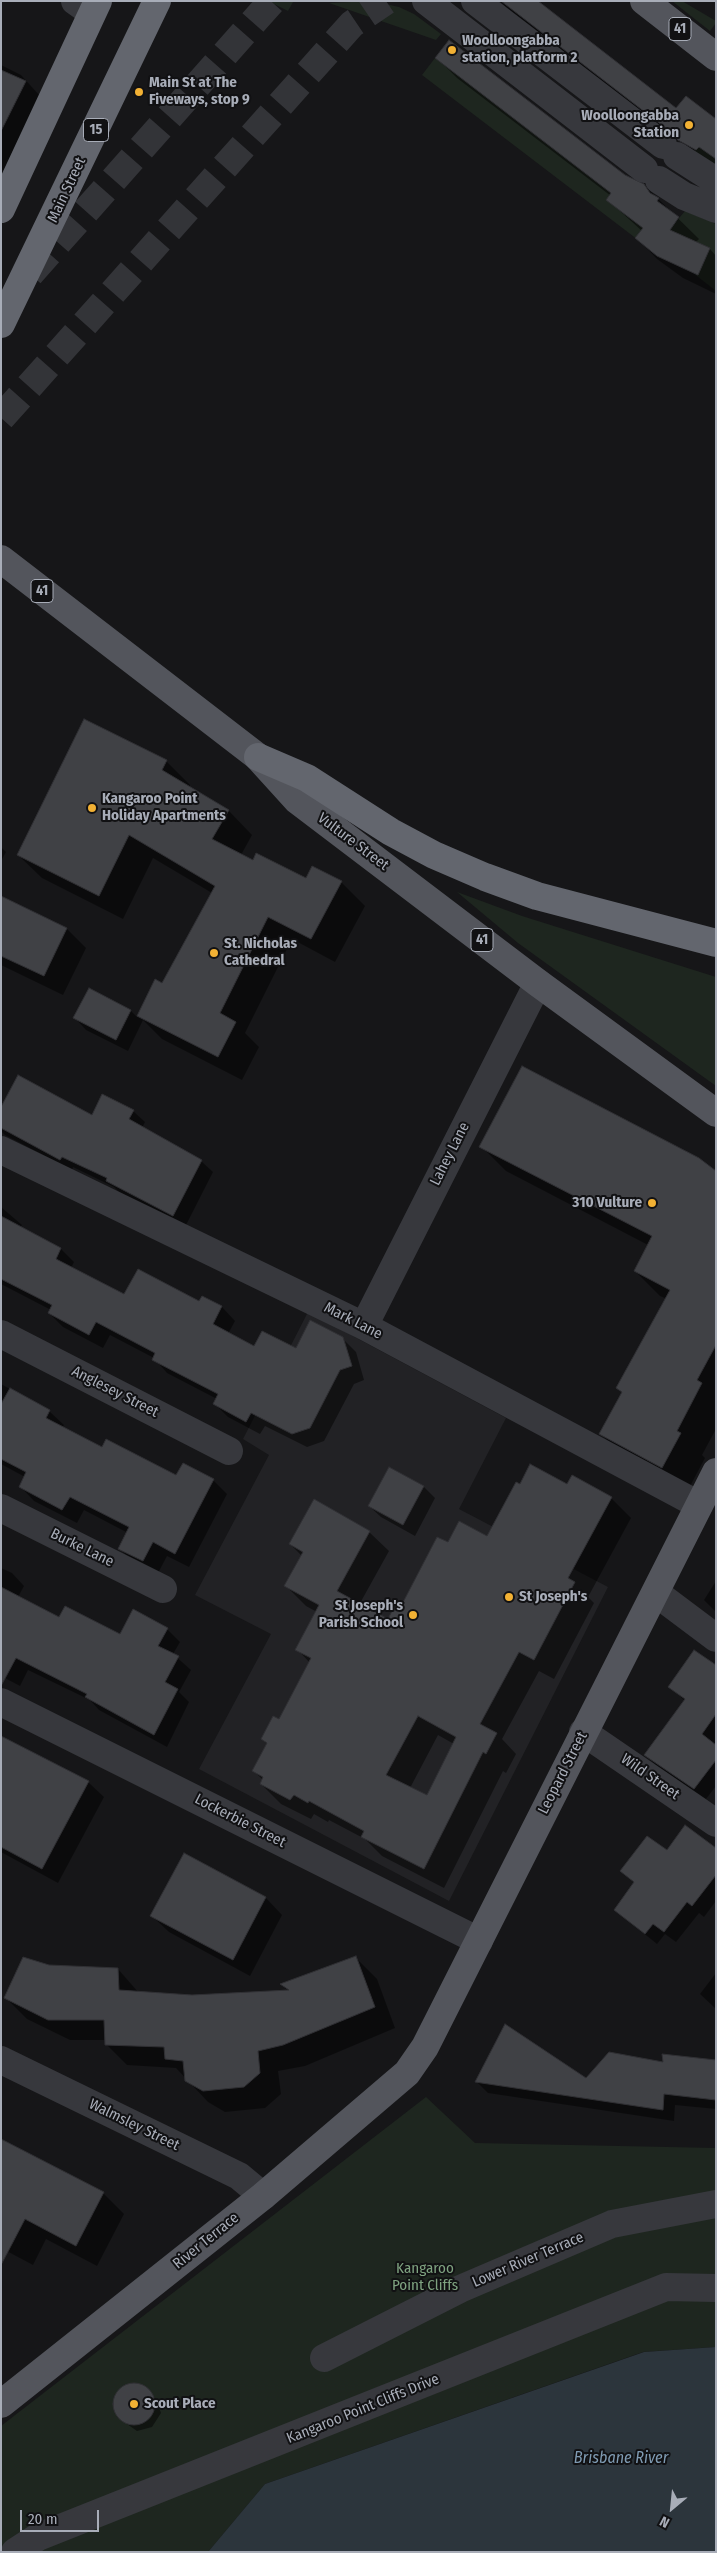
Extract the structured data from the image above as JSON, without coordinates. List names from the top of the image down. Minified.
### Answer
{"streets":{"highway":["15","Main Street"],"main road":["41","Vulture Street","Leopard Street","River Terrace"],"street":["Lahey Lane","Mark Lane","Anglesey Street","Burke Lane","Wild Street","Lockerbie Street","Walmsley Street","Lower River Terrace","Kangaroo Point Cliffs Drive"]},"crossings":[["Vulture Street","Lahey Lane"],["Lahey Lane","Mark Lane"],["Mark Lane","Leopard Street"],["Leopard Street","Wild Street"],["Leopard Street","Lockerbie Street"],["Leopard Street","River Terrace"],["Walmsley Street","River Terrace"]],"water":["Brisbane River"],"parks":["Kangaroo Point Cliffs"],"places":["Woolloongabba station, platform 2","Main St at The Fiveways, stop 9","Woolloongabba Station","Kangaroo Point Holiday Apartments","St. Nicholas Cathedral","310 Vulture","St Joseph's","St Joseph's Parish School","Scout Place"],"scale_bar":"20 m","north":"bottom left"}
